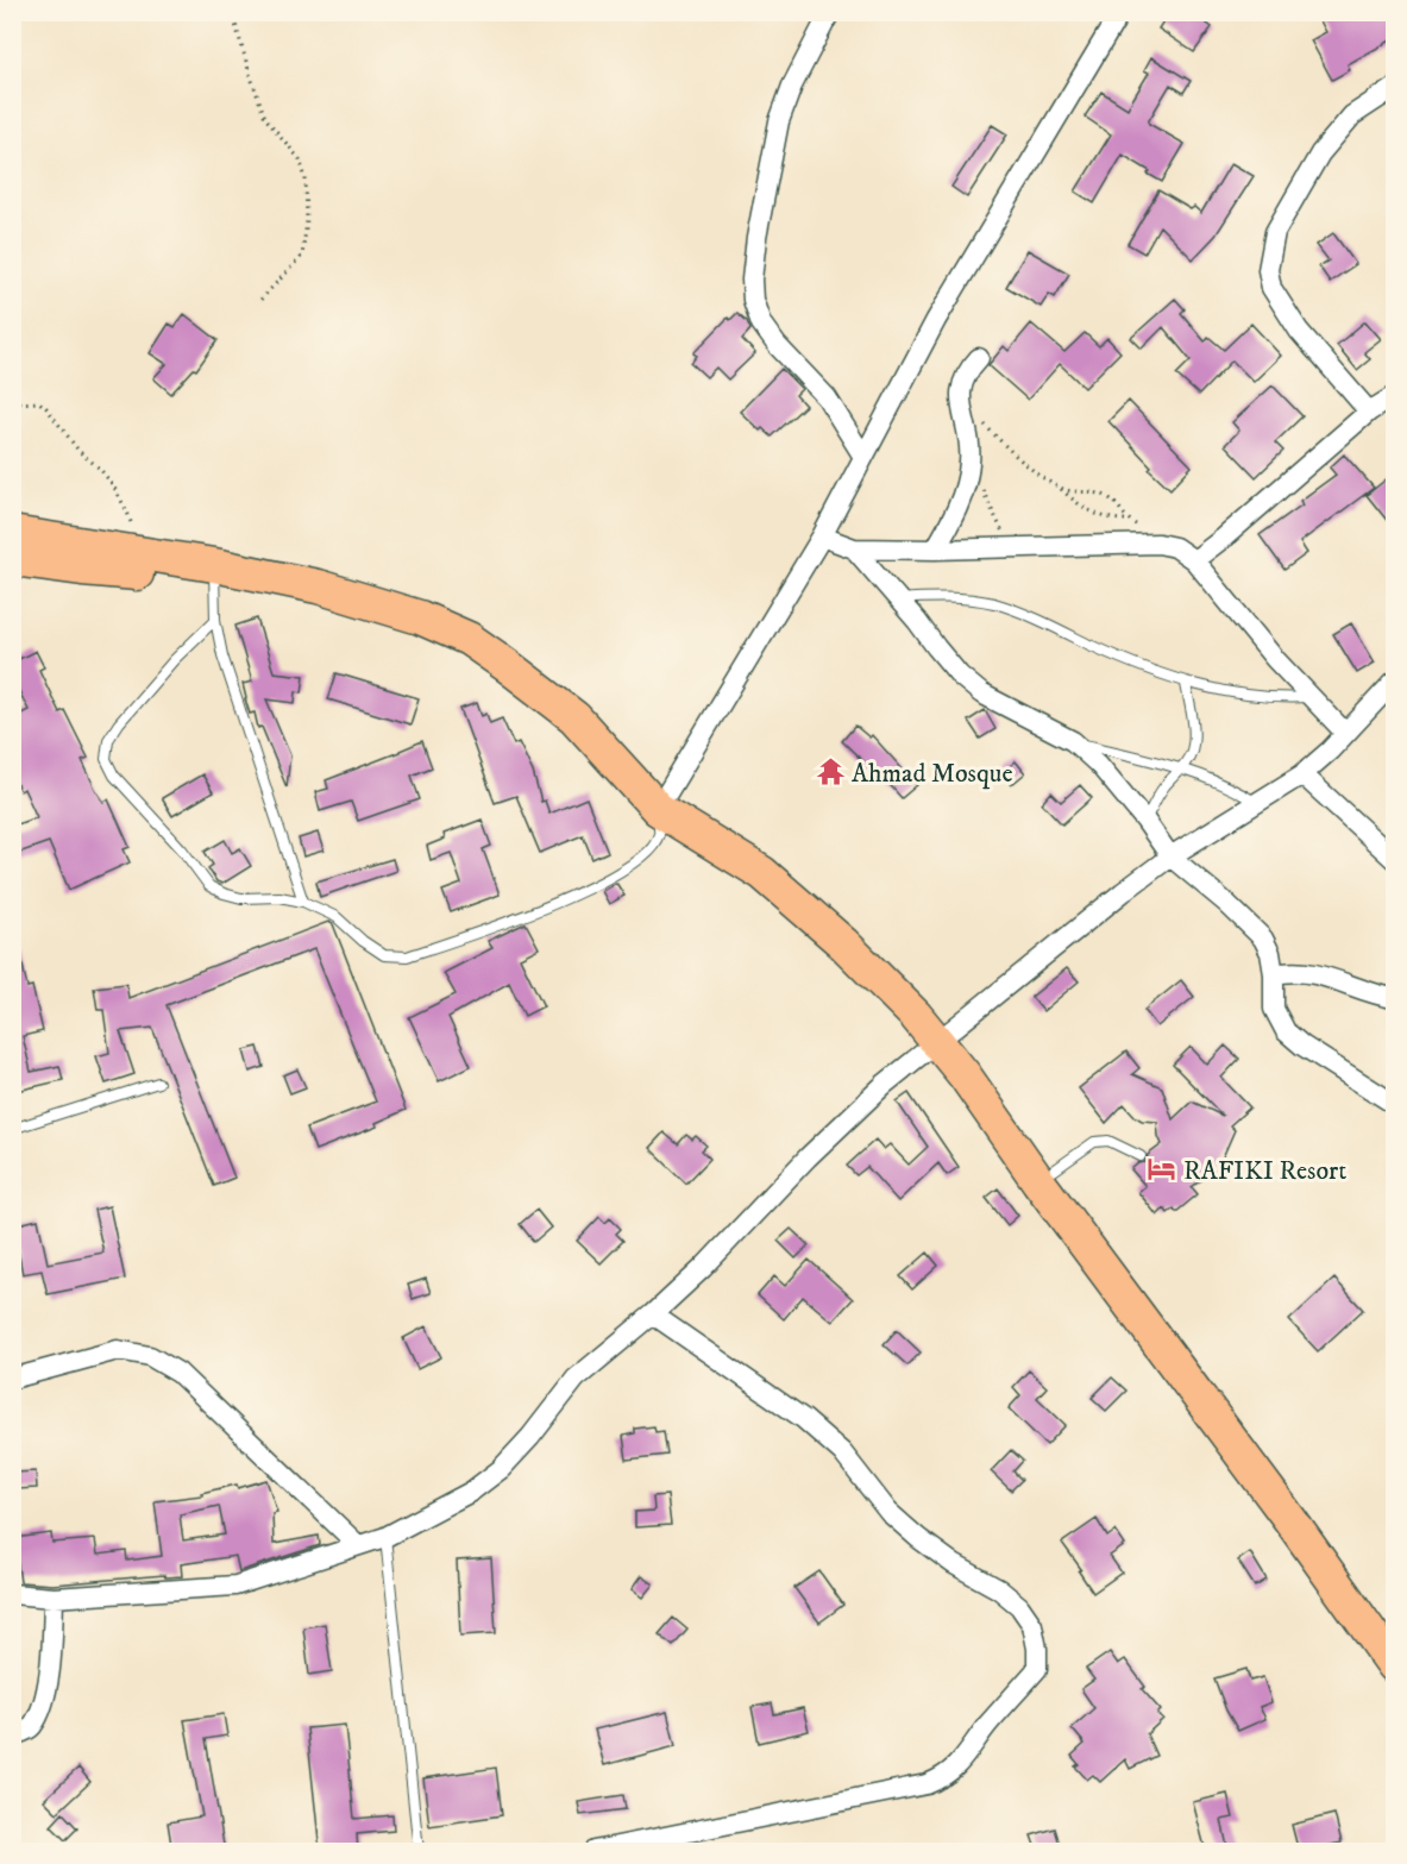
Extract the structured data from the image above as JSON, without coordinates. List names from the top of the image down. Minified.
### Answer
{"places":{"temple":["Ahmad Mosque"],"hotel":["RAFIKI Resort"]}}
